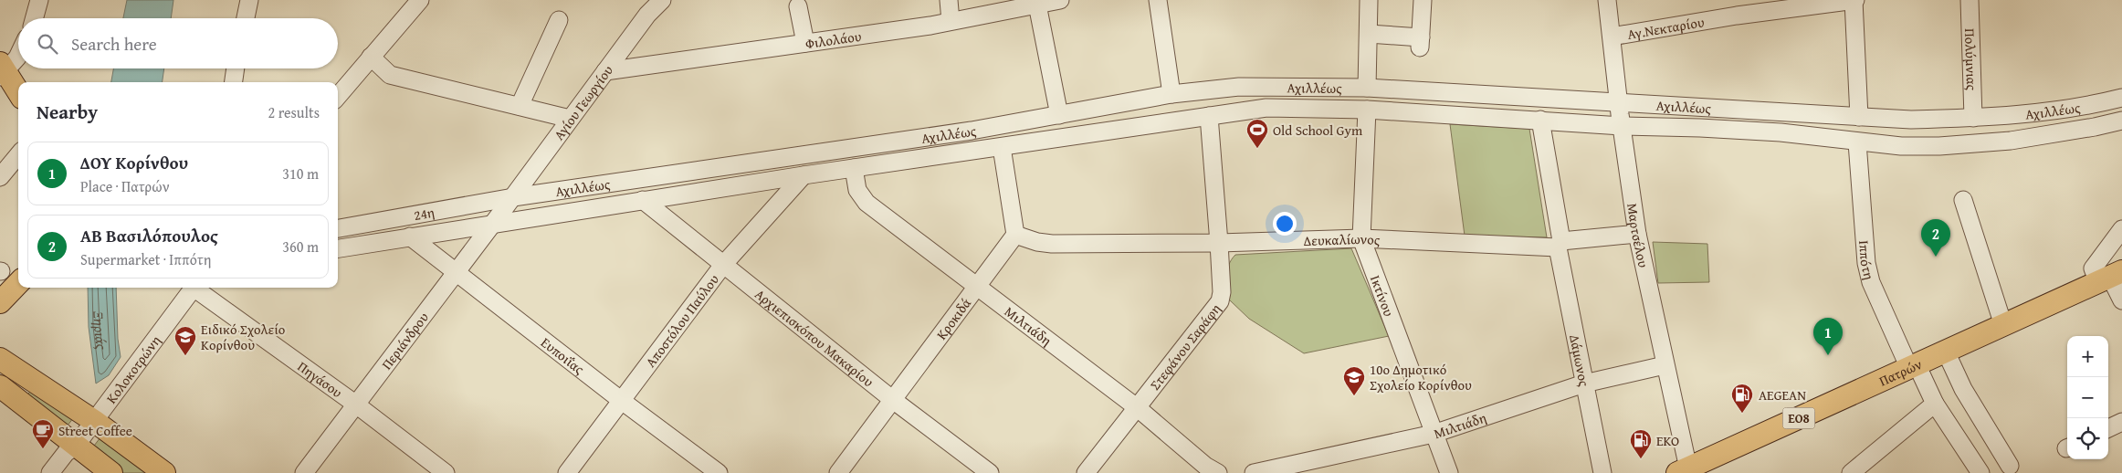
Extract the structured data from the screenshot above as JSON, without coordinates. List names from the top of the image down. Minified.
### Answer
{"streets":{"main road":["Πατρών","ΕΟ8"],"street":["Αγ.Νεκταρίου","Φιλολάου","Πολύμνιας","Αχιλλέως","Αγίου Γεωργίου","24η","Μαρτσέλου","Δευκαλίωνος","Ιππότη","Ικτίνου","Κροκιδά","Αποστόλου Παύλου","Μιλτιάδη","Αρχιεπισκόπου Μακαρίου","Περιάνδρου","Στεφάνου Σαράφη","Ευποιΐας","Δάμωνος","Κολοκοτρώνη","Πηγάσου"]},"crossings":[["Αγ.Νεκταρίου","Μαρτσέλου"],["Φιλολάου","Αγίου Γεωργίου"],["Πολύμνιας","Αχιλλέως"],["Αχιλλέως","Αγίου Γεωργίου"],["Αχιλλέως","24η"],["Αχιλλέως","Μαρτσέλου"],["Αχιλλέως","Ιππότη"],["Αχιλλέως","Ικτίνου"],["Αχιλλέως","Αποστόλου Παύλου"],["Αχιλλέως","Μιλτιάδη"],["Αχιλλέως","Αρχιεπισκόπου Μακαρίου"],["Αχιλλέως","Περιάνδρου"],["Αχιλλέως","Στεφάνου Σαράφη"],["Αχιλλέως","Ευποιΐας"],["Αχιλλέως","Δάμωνος"],["Αγίου Γεωργίου","24η"],["Αγίου Γεωργίου","Περιάνδρου"],["24η","Περιάνδρου"],["Μαρτσέλου","Δευκαλίωνος"],["Μαρτσέλου","Μιλτιάδη"],["Μαρτσέλου","Πατρών"],["Δευκαλίωνος","Ικτίνου"],["Δευκαλίωνος","Κροκιδά"],["Δευκαλίωνος","Στεφάνου Σαράφη"],["Δευκαλίωνος","Δάμωνος"],["Ιππότη","Πατρών"],["Ικτίνου","Μιλτιάδη"],["Κροκιδά","Μιλτιάδη"],["Κροκιδά","Αρχιεπισκόπου Μακαρίου"],["Αποστόλου Παύλου","Αρχιεπισκόπου Μακαρίου"],["Αποστόλου Παύλου","Ευποιΐας"],["Μιλτιάδη","Στεφάνου Σαράφη"],["Μιλτιάδη","Δάμωνος"],["Περιάνδρου","Ευποιΐας"],["Περιάνδρου","Πηγάσου"]],"water":["Ξηριάς"],"places":{"sports":["Old School Gym"],"school or university":["Ειδικό Σχολείο Κορίνθου","10ο Δημοτικό Σχολείο Κορίνθου"],"fuel station":["AEGEAN","EKO"],"cafe":["Street Coffee"]},"page":{"search":"Search here","heading":["Nearby","2 results"],"list":[{"mark":"1","name":"ΔΟΥ Κορίνθου","note":"Place · Πατρών","value":"310 m"},{"mark":"2","name":"ΑΒ Βασιλόπουλος","note":"Supermarket · Ιππότη","value":"360 m"}],"pins":["2","1"],"map_buttons":["+","−"]}}
